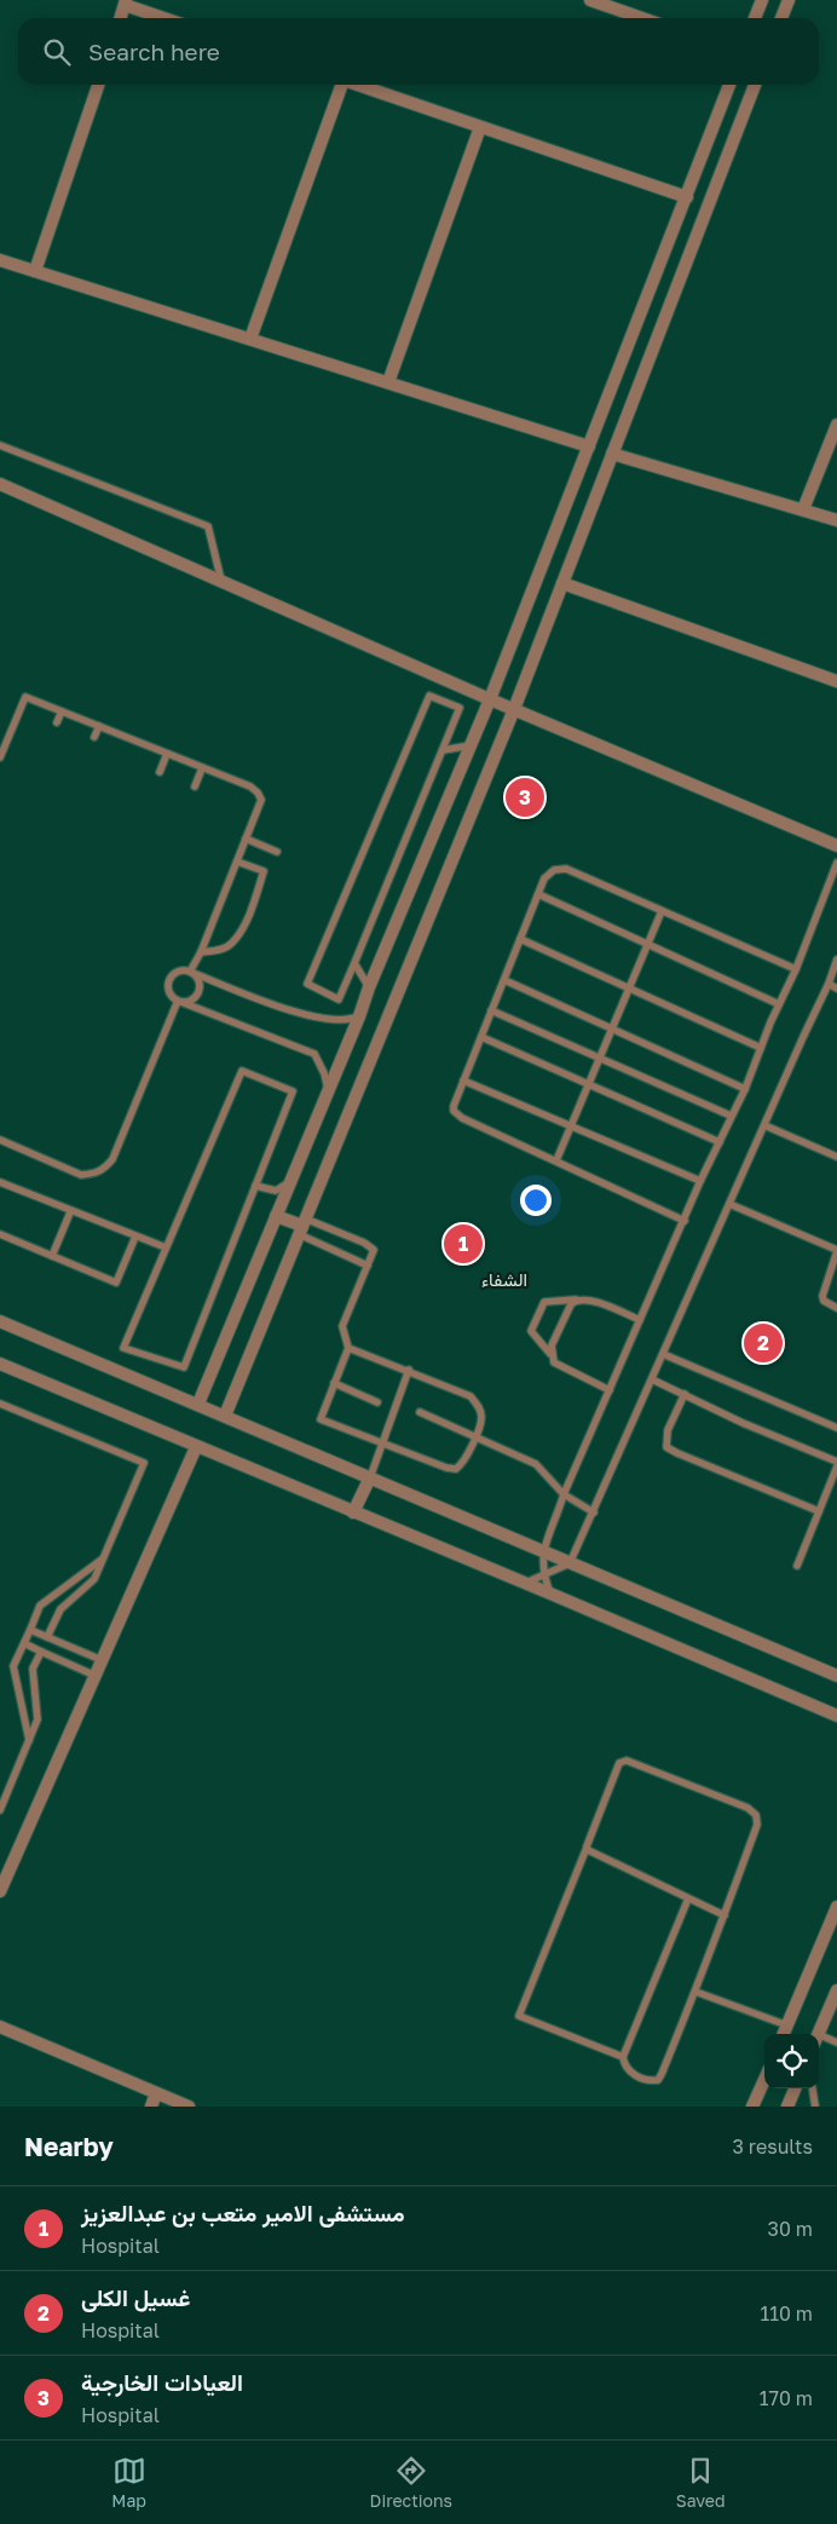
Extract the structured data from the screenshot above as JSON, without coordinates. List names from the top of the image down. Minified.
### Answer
{"districts":["الشفاء"],"page":{"search":"Search here","pins":["3","1","2"],"heading":["Nearby","3 results"],"list":[{"mark":"1","name":"مستشفى الامير متعب بن عبدالعزيز","note":"Hospital","value":"30 m"},{"mark":"2","name":"غسيل الكلى","note":"Hospital","value":"110 m"},{"mark":"3","name":"العيادات الخارجية","note":"Hospital","value":"170 m"}],"nav":["Map","Directions","Saved"]}}
